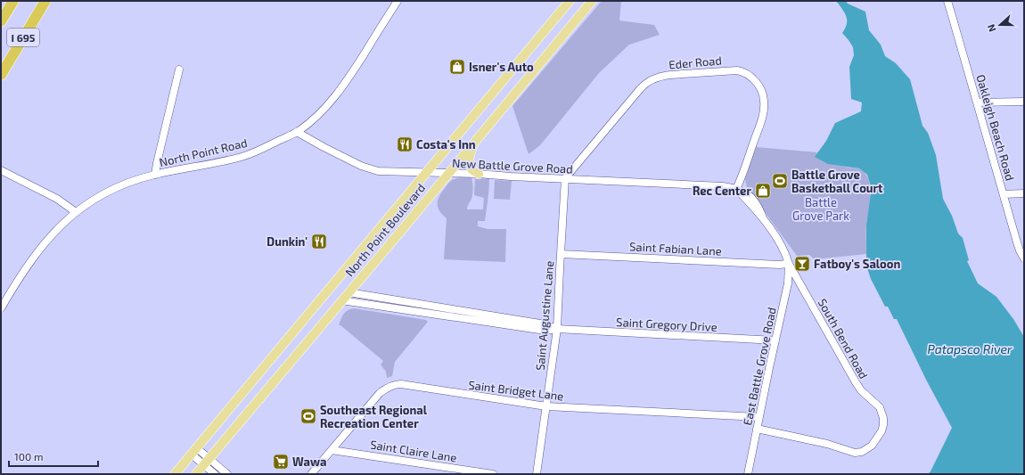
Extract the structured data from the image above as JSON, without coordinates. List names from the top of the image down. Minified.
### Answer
{"streets":{"highway":["I 695"],"main road":["North Point Boulevard"],"street":["Eder Road","Oakleigh Beach Road","North Point Road","New Battle Grove Road","Saint Fabian Lane","Saint Augustine Lane","Saint Gregory Drive","South Bend Road","East Battle Grove Road","Saint Bridget Lane","Saint Claire Lane"]},"crossings":[["Eder Road","New Battle Grove Road"],["Eder Road","Saint Augustine Lane"],["North Point Road","New Battle Grove Road"],["New Battle Grove Road","North Point Boulevard"],["New Battle Grove Road","Saint Augustine Lane"],["North Point Boulevard","Saint Gregory Drive"],["Saint Fabian Lane","Saint Augustine Lane"],["Saint Fabian Lane","South Bend Road"],["Saint Fabian Lane","East Battle Grove Road"],["Saint Augustine Lane","Saint Gregory Drive"],["Saint Augustine Lane","Saint Bridget Lane"],["Saint Gregory Drive","East Battle Grove Road"],["South Bend Road","East Battle Grove Road"],["East Battle Grove Road","Saint Bridget Lane"],["Saint Bridget Lane","Saint Claire Lane"]],"water":["Patapsco River"],"parks":["Battle Grove Park"],"places":{"shop":["Isner's Auto","Rec Center"],"restaurant":["Costa's Inn","Dunkin'"],"sports":["Battle Grove Basketball Court","Southeast Regional Recreation Center"],"bar":["Fatboy's Saloon"],"supermarket":["Wawa"]},"scale_bar":"100 m","north":"left"}
